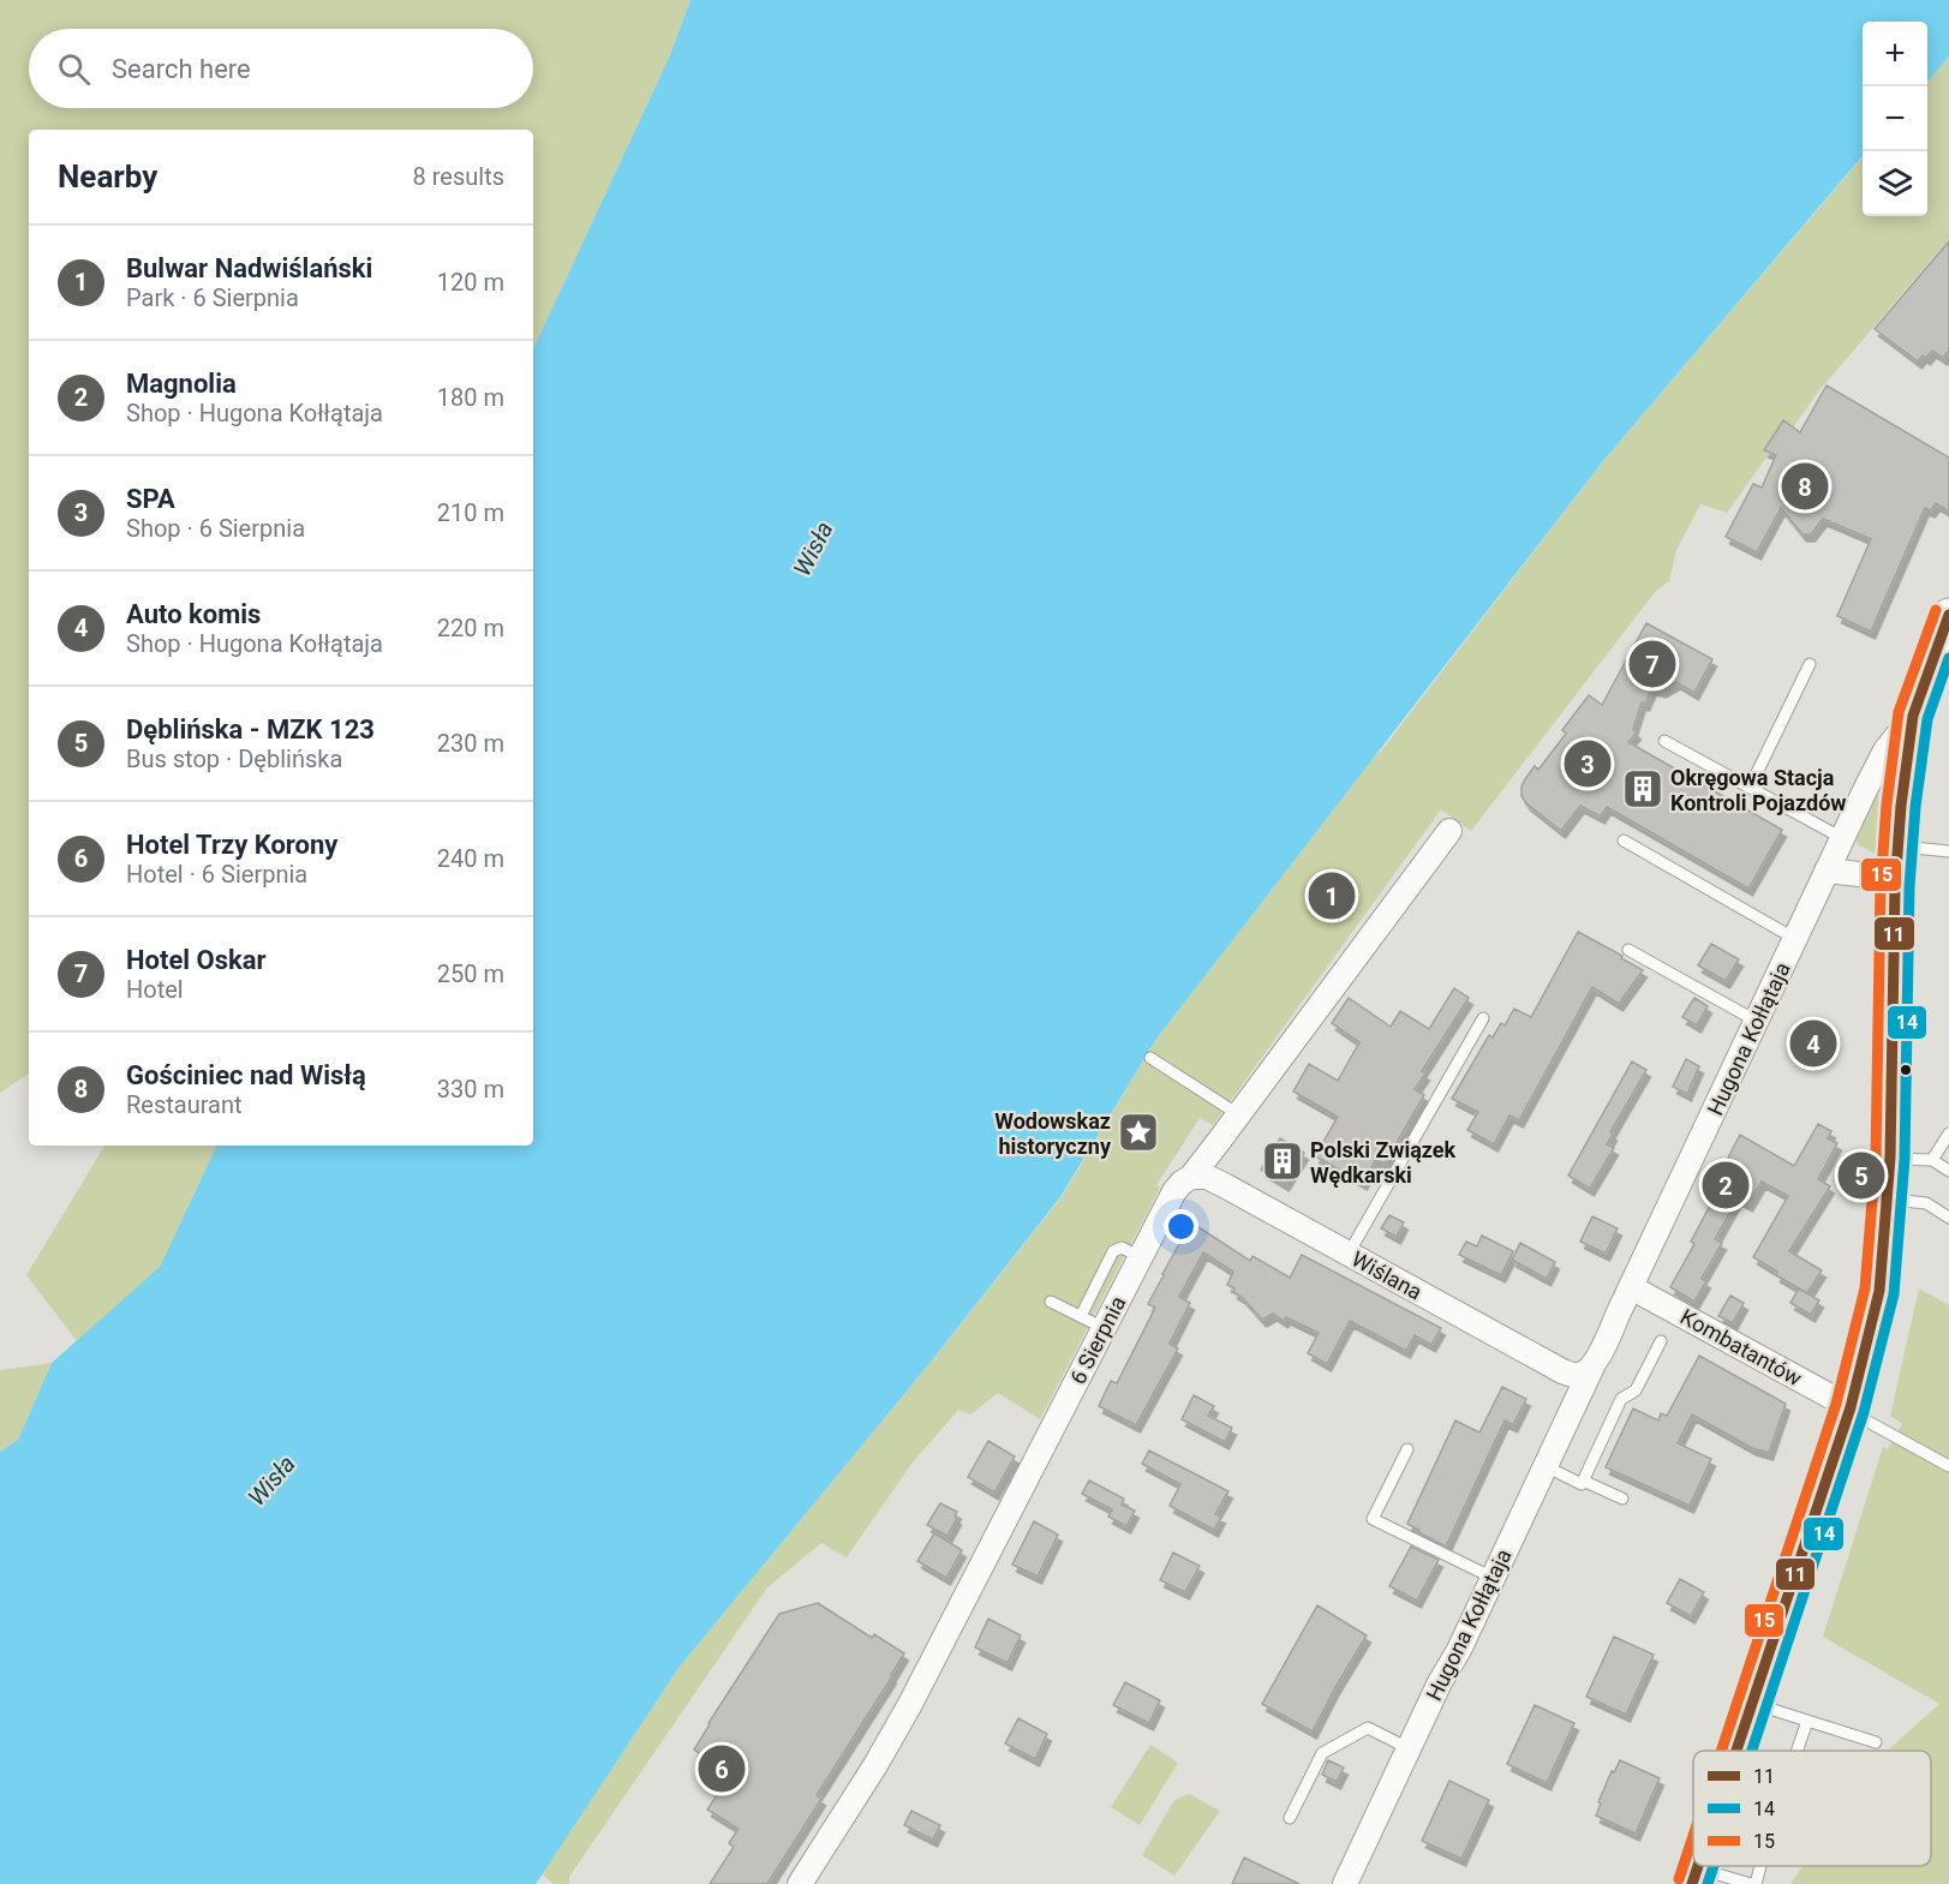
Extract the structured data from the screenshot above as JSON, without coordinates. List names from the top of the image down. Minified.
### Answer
{"streets":{"street":["Hugona Kołłątaja","Wiślana","6 Sierpnia","Kombatantów"]},"crossings":[["Hugona Kołłątaja","Wiślana"],["Hugona Kołłątaja","Kombatantów"],["Wiślana","6 Sierpnia"]],"water":["Wisła"],"places":{"building":["Okręgowa Stacja Kontroli Pojazdów","Polski Związek Wędkarski"],"place":["Wodowskaz historyczny"]},"lines":["transit line 15","transit line 11","transit line 14"],"legend":["11","14","15"],"page":{"map_buttons":["+","−"],"search":"Search here","heading":["Nearby","8 results"],"list":[{"mark":"1","name":"Bulwar Nadwiślański","note":"Park · 6 Sierpnia","value":"120 m"},{"mark":"2","name":"Magnolia","note":"Shop · Hugona Kołłątaja","value":"180 m"},{"mark":"3","name":"SPA","note":"Shop · 6 Sierpnia","value":"210 m"},{"mark":"4","name":"Auto komis","note":"Shop · Hugona Kołłątaja","value":"220 m"},{"mark":"5","name":"Dęblińska - MZK 123","note":"Bus stop · Dęblińska","value":"230 m"},{"mark":"6","name":"Hotel Trzy Korony","note":"Hotel · 6 Sierpnia","value":"240 m"},{"mark":"7","name":"Hotel Oskar","note":"Hotel","value":"250 m"},{"mark":"8","name":"Gościniec nad Wisłą","note":"Restaurant","value":"330 m"}],"pins":["8","7","3","1","4","5","2","6"]}}
